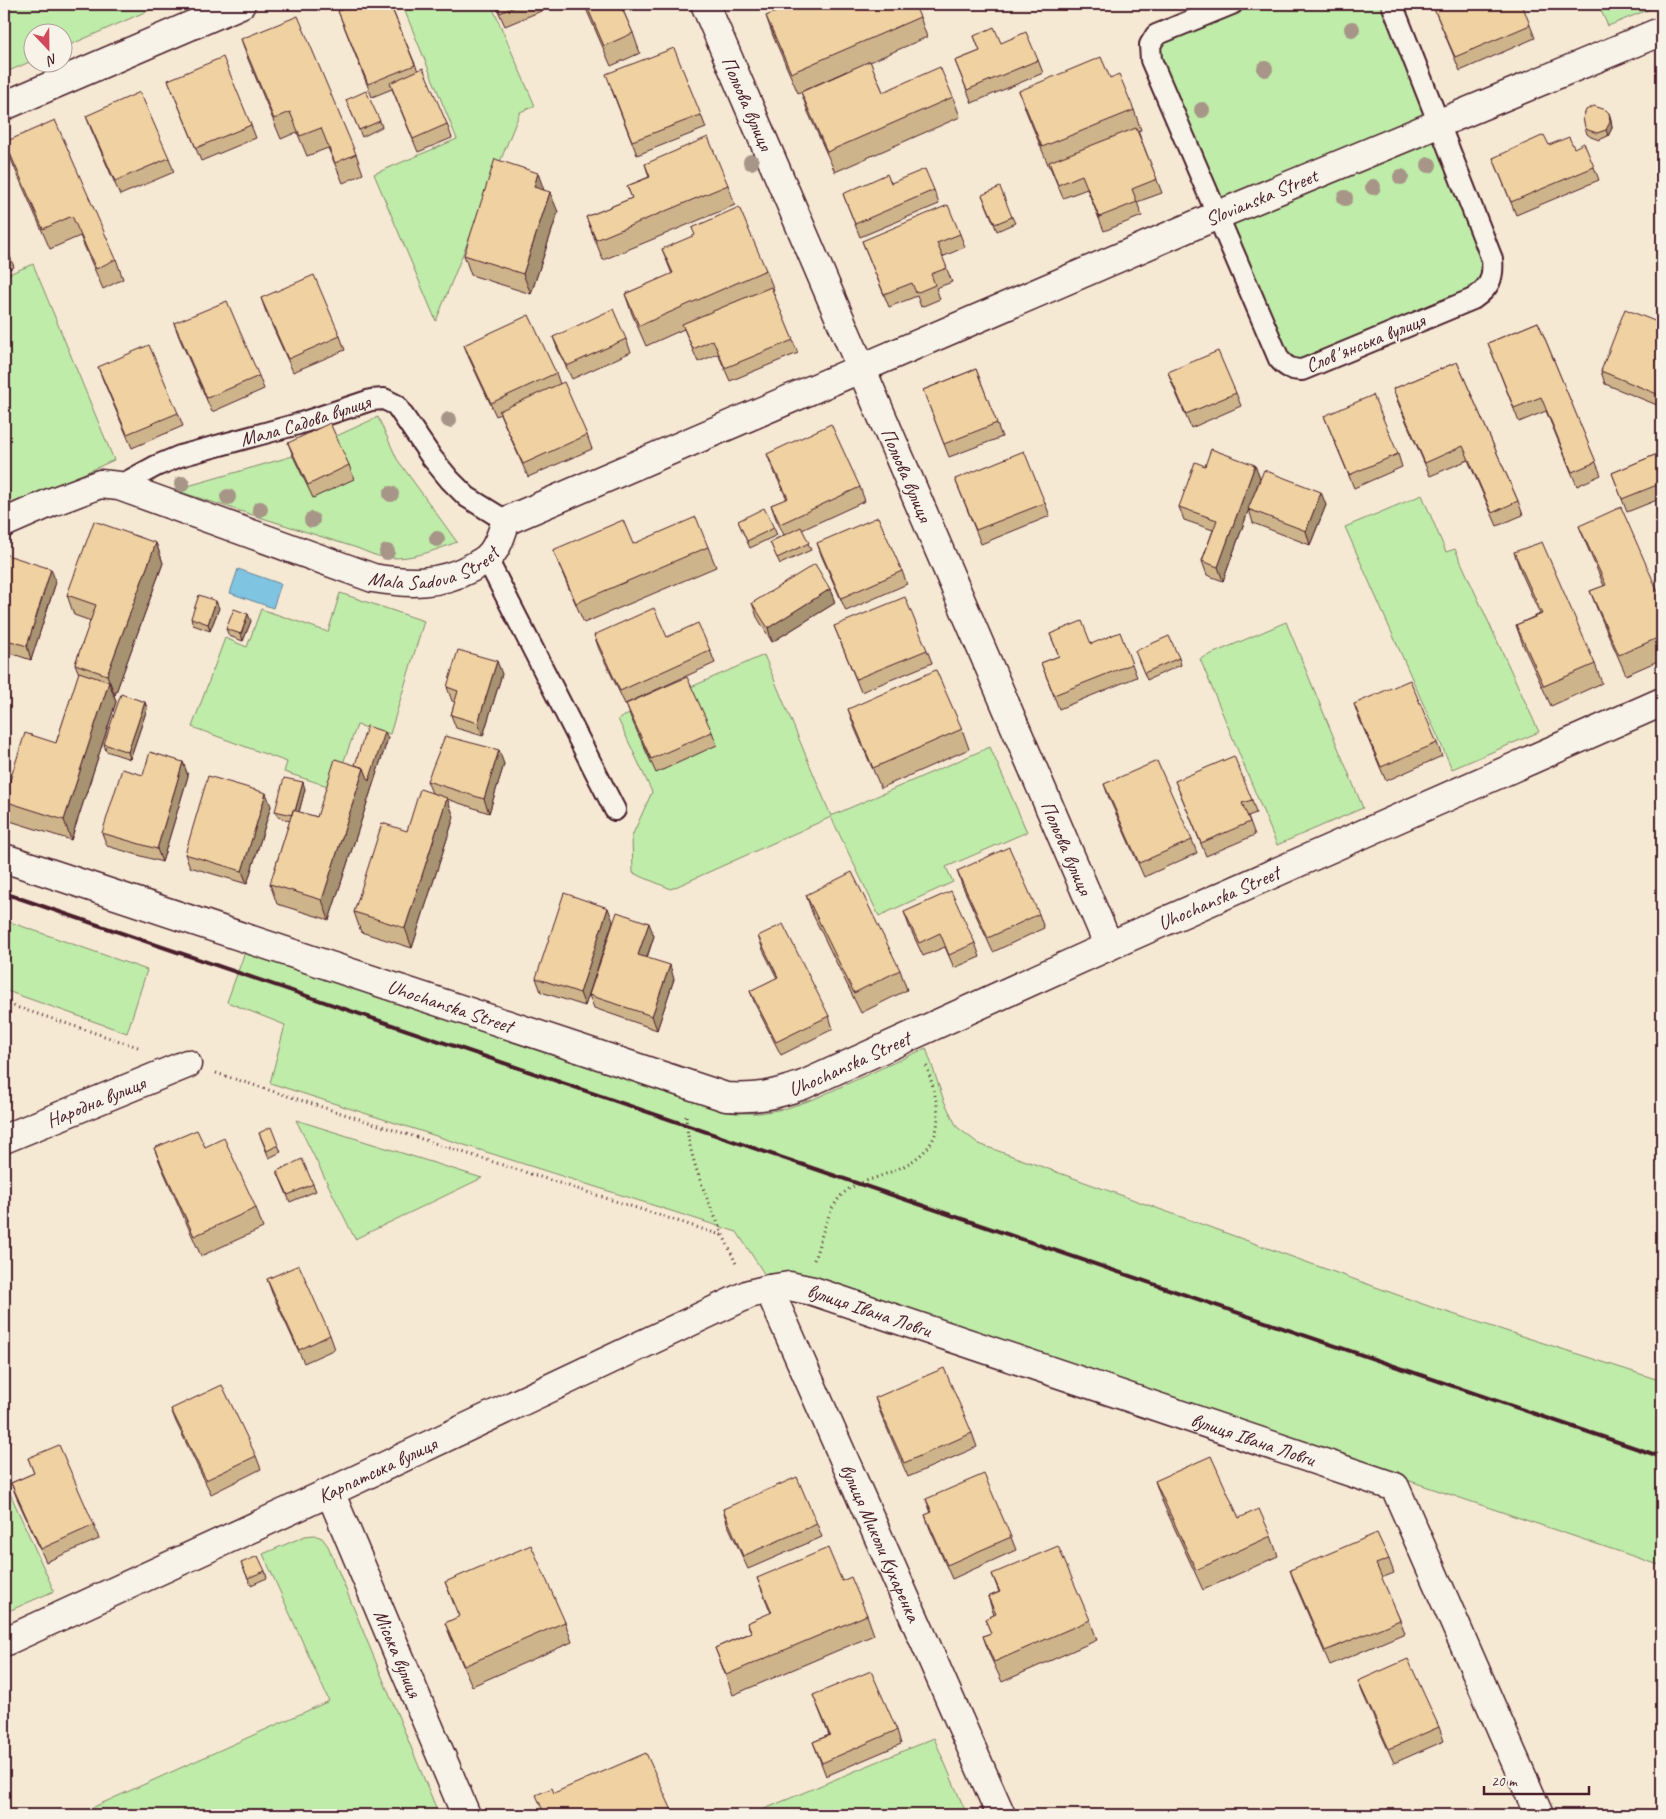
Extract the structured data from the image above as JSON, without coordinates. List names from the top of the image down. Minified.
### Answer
{"streets":{"street":["Польова вулиця","Slovianska Street","Mala Sadova Street","Uhochanska Street","Народна вулиця","вулиця Івана Ловги","Карпатська вулиця","вулиця Миколи Кухаренка","Міська вулиця"],"lane":["Словʼянська вулиця","Мала Садова вулиця"]},"crossings":[["Польова вулиця","Slovianska Street"],["Польова вулиця","Mala Sadova Street"],["Польова вулиця","Uhochanska Street"],["Slovianska Street","Словʼянська вулиця"],["Slovianska Street","Mala Sadova Street"],["Мала Садова вулиця","Mala Sadova Street"],["вулиця Івана Ловги","Карпатська вулиця"],["вулиця Івана Ловги","вулиця Миколи Кухаренка"],["Карпатська вулиця","вулиця Миколи Кухаренка"],["Карпатська вулиця","Міська вулиця"]],"scale_bar":"20 m","north":"bottom"}
